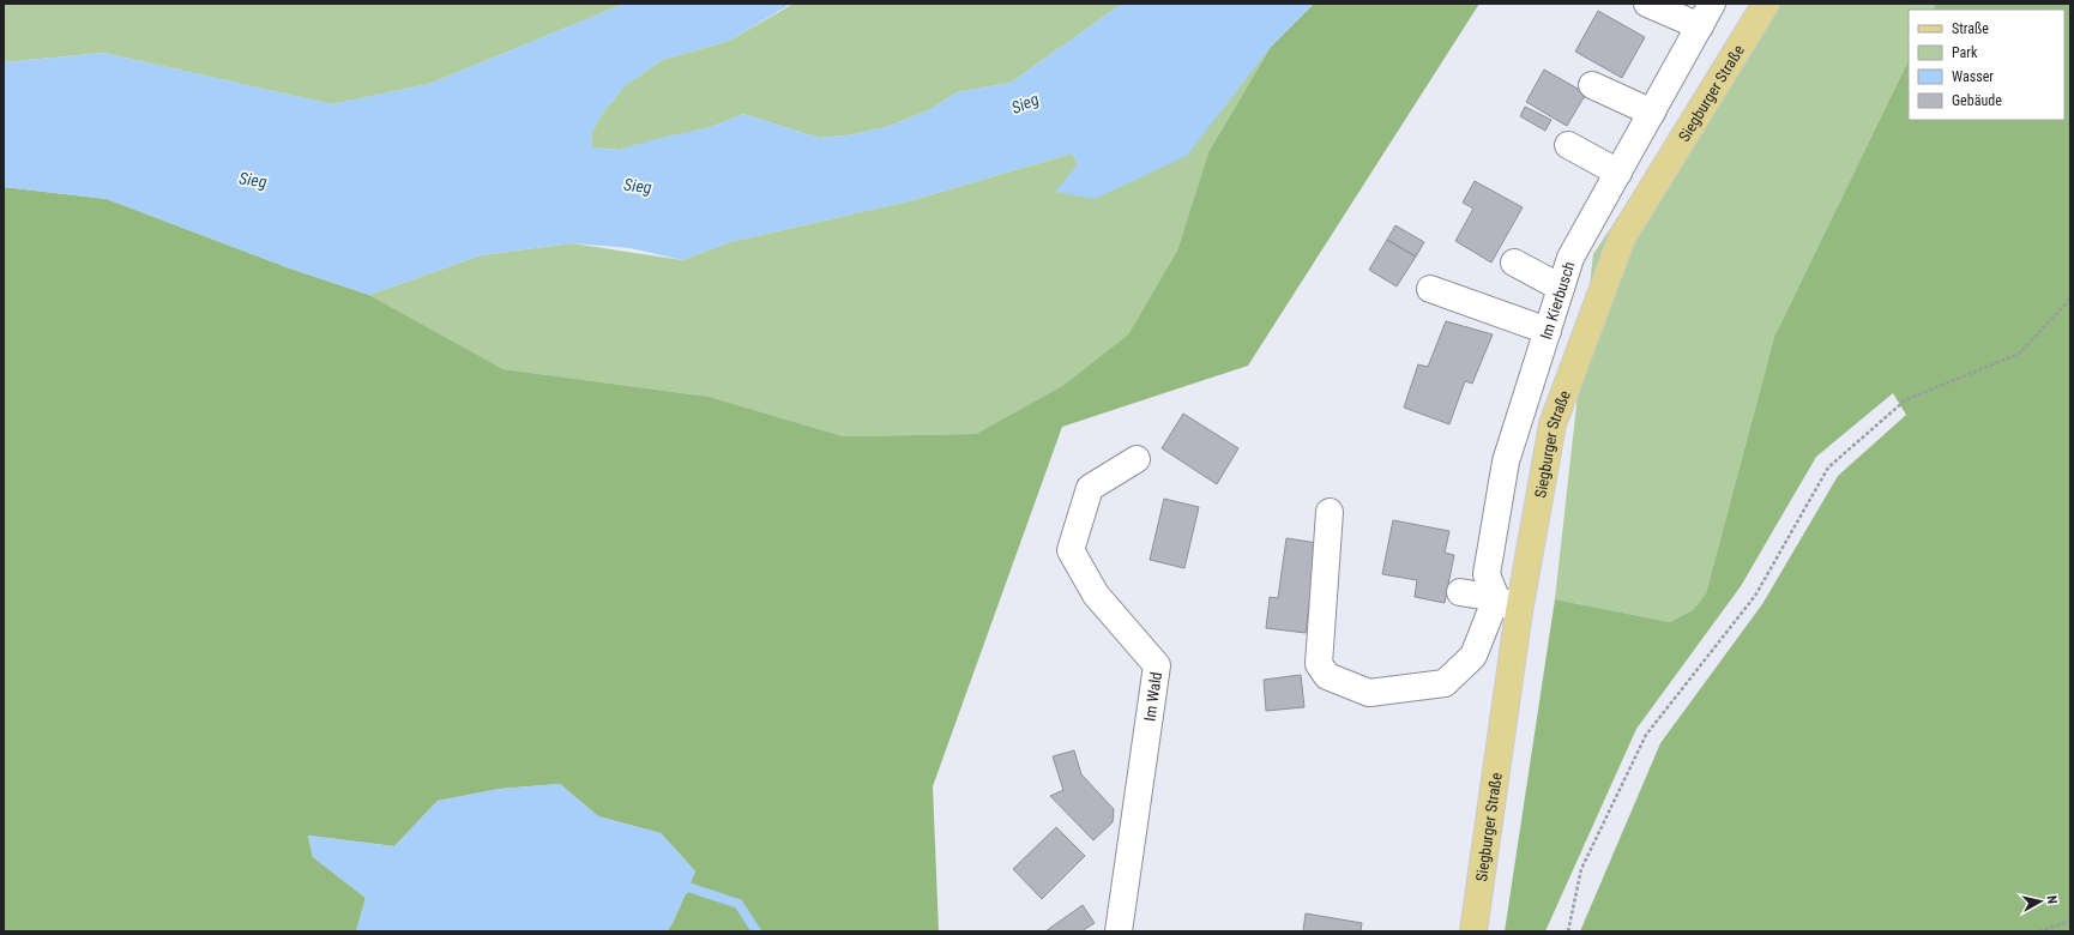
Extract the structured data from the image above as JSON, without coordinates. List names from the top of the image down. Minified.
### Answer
{"streets":{"main road":["Siegburger Straße"],"street":["Im Kierbusch","Im Wald"]},"water":["Sieg"],"legend":["Straße","Park","Wasser","Gebäude"],"north":"right"}
